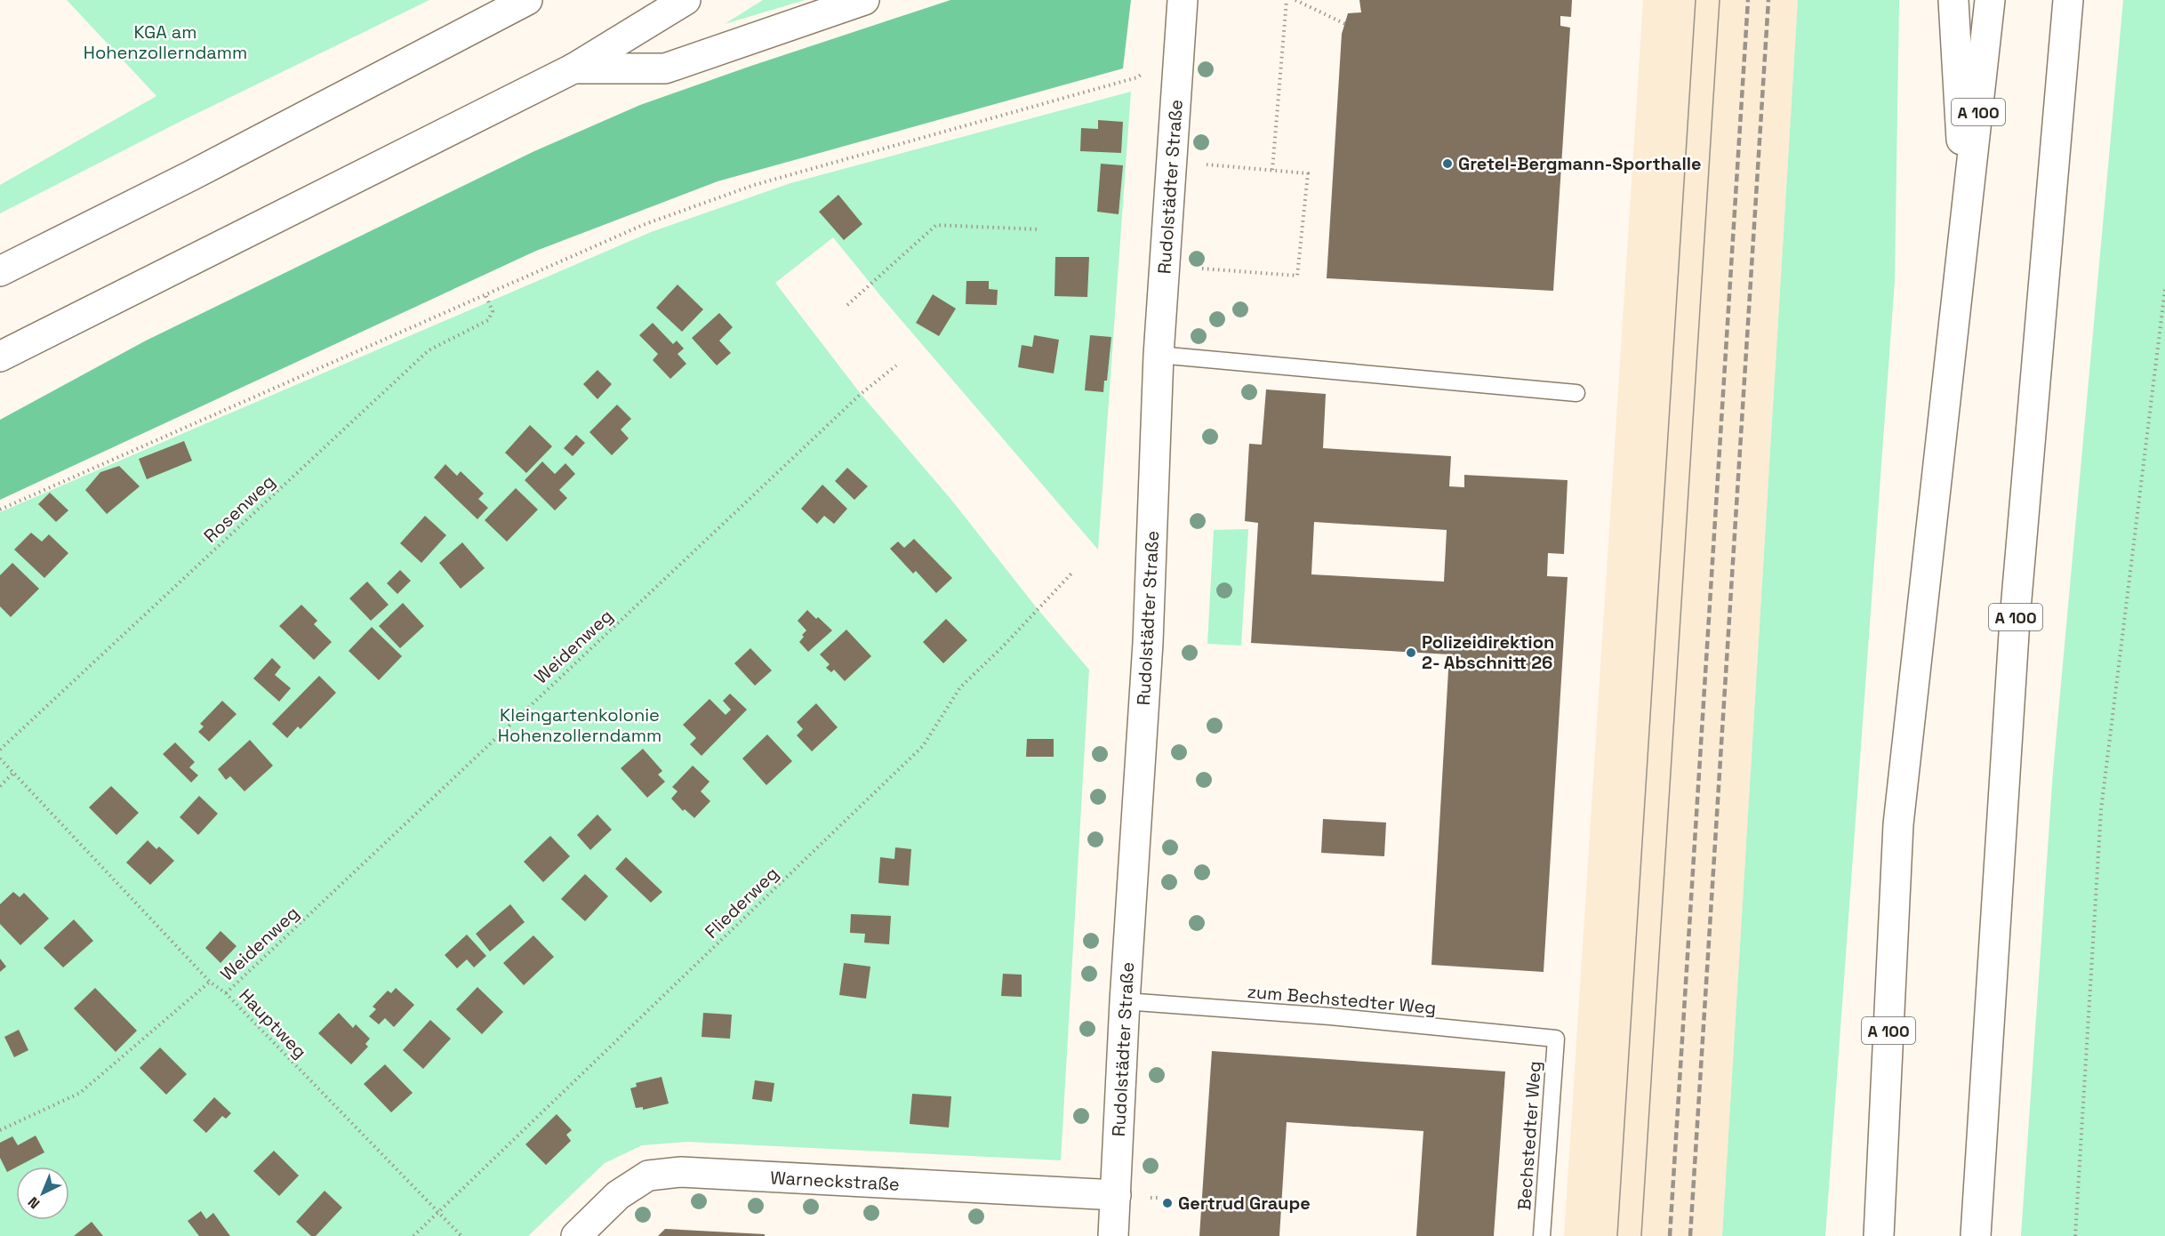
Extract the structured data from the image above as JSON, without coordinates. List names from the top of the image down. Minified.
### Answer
{"streets":{"main road":["A 100","Rudolstädter Straße","Warneckstraße"],"lane":["zum Bechstedter Weg","Bechstedter Weg"],"path":["Rosenweg","Weidenweg","Fliederweg","Hauptweg"]},"crossings":[["Rudolstädter Straße","zum Bechstedter Weg"],["Rudolstädter Straße","Warneckstraße"],["Weidenweg","Hauptweg"],["Fliederweg","Hauptweg"],["zum Bechstedter Weg","Bechstedter Weg"]],"parks":["KGA am Hohenzollerndamm","Kleingartenkolonie Hohenzollerndamm"],"places":["Gretel-Bergmann-Sporthalle","Polizeidirektion 2- Abschnitt 26","Gertrud Graupe"],"north":"bottom left"}
